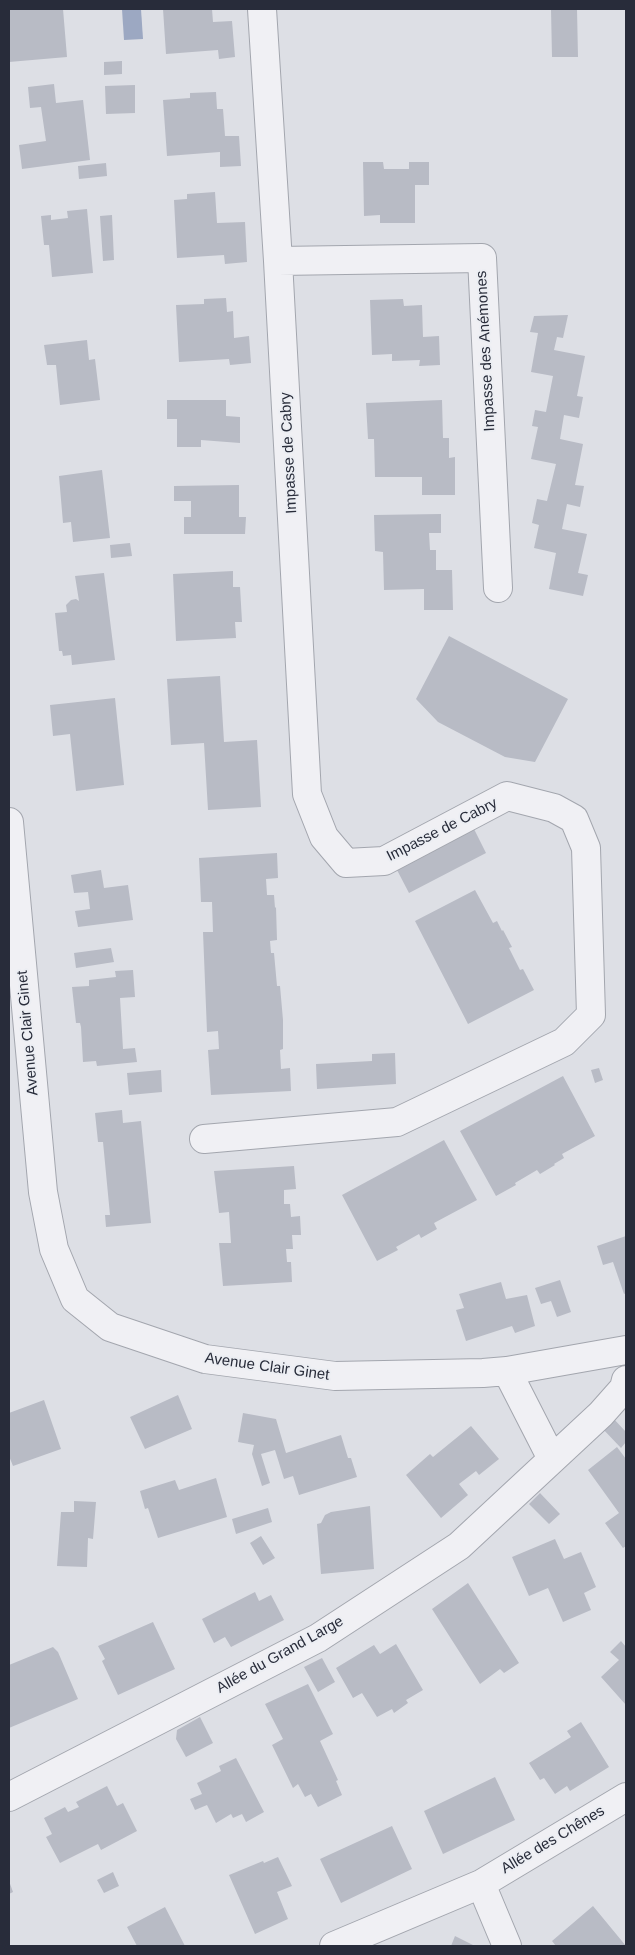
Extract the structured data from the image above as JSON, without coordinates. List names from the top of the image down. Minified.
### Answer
{"streets":{"street":["Impasse des Anémones","Impasse de Cabry","Avenue Clair Ginet","Allée du Grand Large","Allée des Chênes"]},"crossings":[["Impasse des Anémones","Impasse de Cabry"]]}
